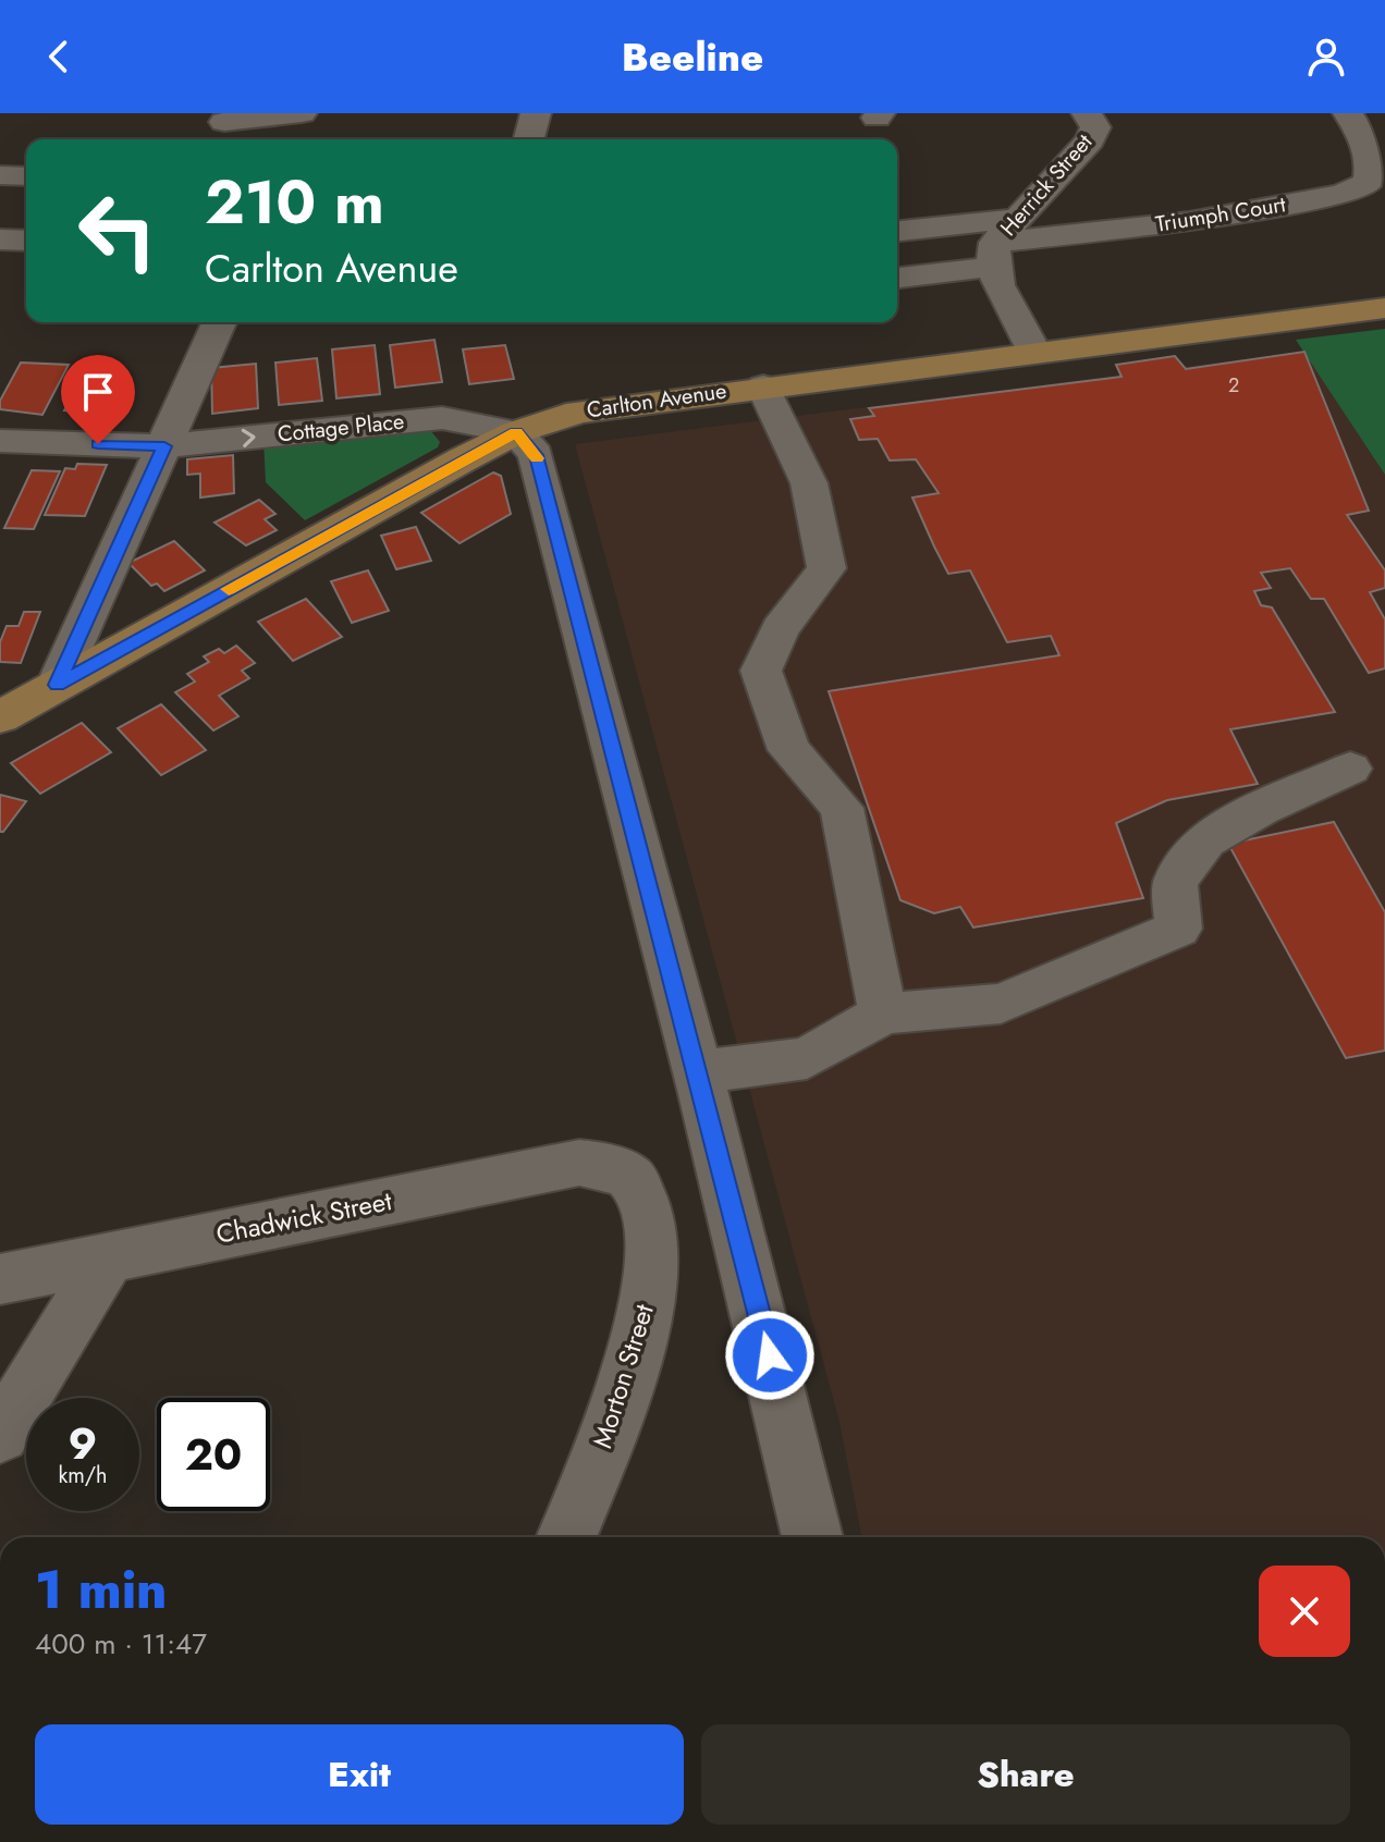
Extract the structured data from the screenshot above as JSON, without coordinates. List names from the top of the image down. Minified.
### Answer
{"streets":{"main road":["Carlton Avenue"],"street":["Herrick Street","Triumph Court","Cottage Place","Chadwick Street","Morton Street"]},"crossings":[["Herrick Street","Triumph Court"],["Herrick Street","Carlton Avenue"],["Carlton Avenue","Cottage Place"],["Chadwick Street","Morton Street"]],"one_way":["Cottage Place"],"house_numbers":["2"],"page":{"header":"Beeline","turn":["210 m","Carlton Avenue"],"speed":"9 km/h","limit":"20","heading":["1 min","400 m · 11:47"],"buttons":["Exit","Share"]}}
